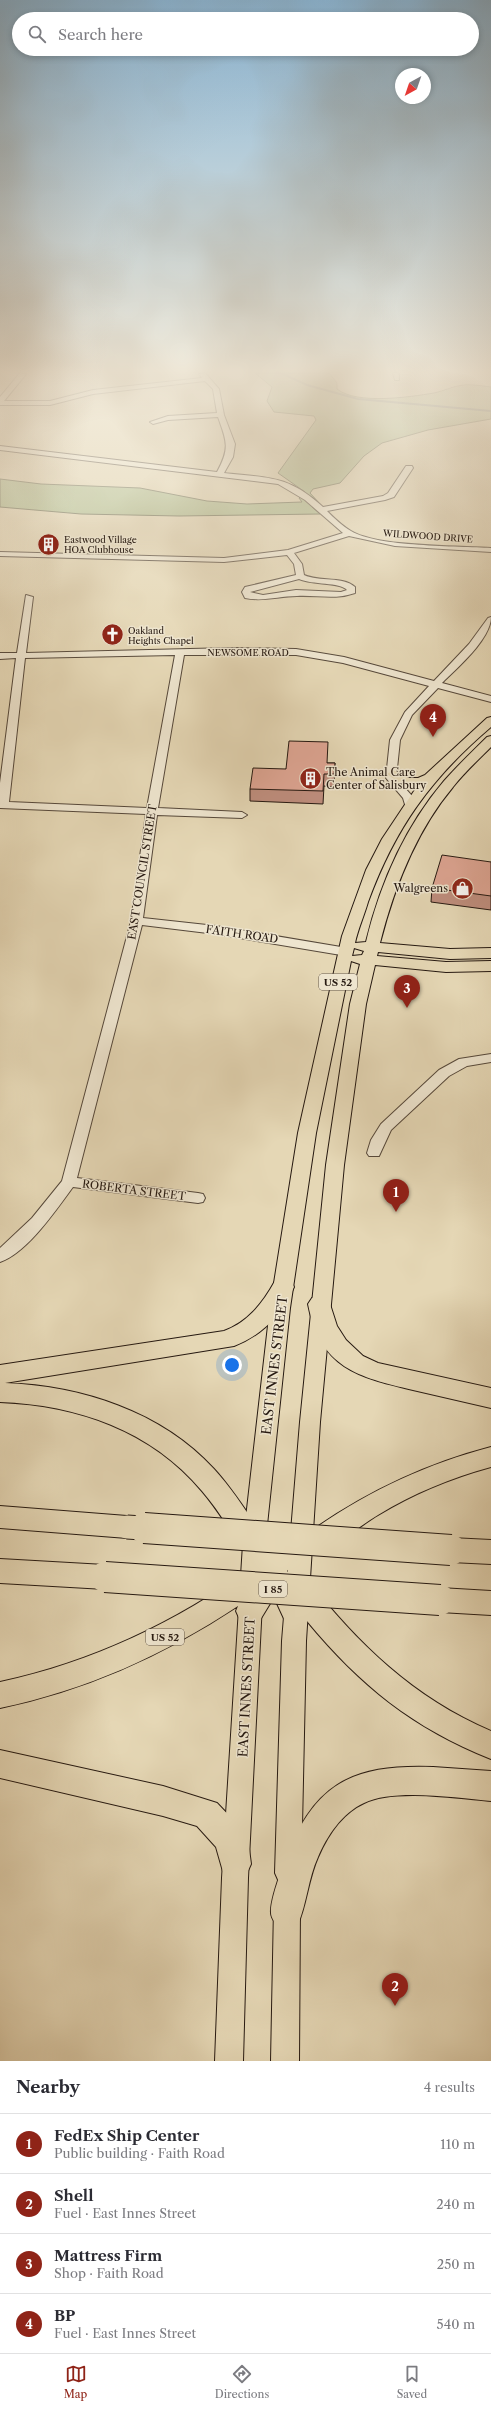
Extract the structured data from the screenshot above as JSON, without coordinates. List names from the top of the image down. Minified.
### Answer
{"streets":{"highway":["US 52","I 85"],"main road":["FAITH ROAD","EAST INNES STREET"],"street":["WILDWOOD DRIVE","NEWSOME ROAD","EAST COUNCIL STREET","ROBERTA STREET"]},"crossings":[["NEWSOME ROAD","EAST COUNCIL STREET"],["EAST COUNCIL STREET","FAITH ROAD"],["EAST COUNCIL STREET","ROBERTA STREET"],["FAITH ROAD","US 52"],["FAITH ROAD","EAST INNES STREET"],["US 52","EAST INNES STREET"]],"places":{"building":["Eastwood Village HOA Clubhouse","The Animal Care Center of Salisbury"],"church":["Oakland Heights Chapel"],"shop":["Walgreens"]},"north":"bottom left","page":{"search":"Search here","pins":["4","3","1","2"],"heading":["Nearby","4 results"],"list":[{"mark":"1","name":"FedEx Ship Center","note":"Public building · Faith Road","value":"110 m"},{"mark":"2","name":"Shell","note":"Fuel · East Innes Street","value":"240 m"},{"mark":"3","name":"Mattress Firm","note":"Shop · Faith Road","value":"250 m"},{"mark":"4","name":"BP","note":"Fuel · East Innes Street","value":"540 m"}],"nav":["Map","Directions","Saved"]}}
